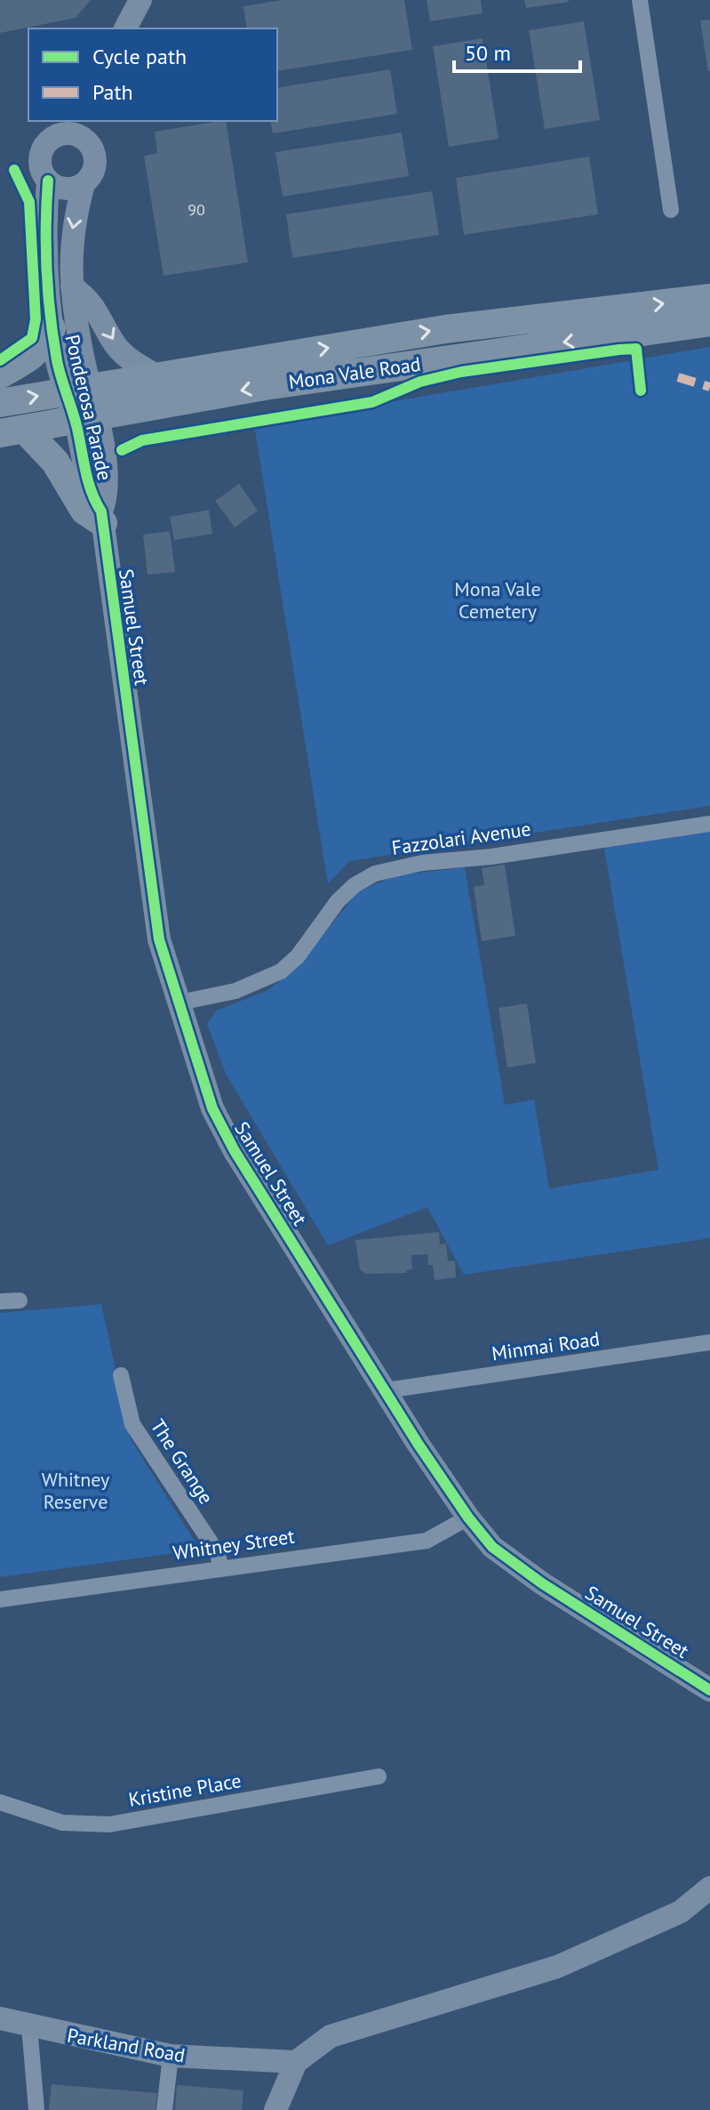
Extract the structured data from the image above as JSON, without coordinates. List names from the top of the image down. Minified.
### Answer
{"streets":{"highway":["Mona Vale Road"],"street":["Ponderosa Parade","Samuel Street","Fazzolari Avenue","Minmai Road","The Grange","Whitney Street","Kristine Place","Parkland Road"]},"crossings":[["Mona Vale Road","Ponderosa Parade"],["Ponderosa Parade","Samuel Street"],["Samuel Street","Fazzolari Avenue"],["Samuel Street","Minmai Road"],["Samuel Street","Whitney Street"],["The Grange","Whitney Street"]],"parks":["Mona Vale Cemetery","Whitney Reserve"],"house_numbers":["90"],"legend":["Cycle path","Path"],"scale_bar":"50 m"}
